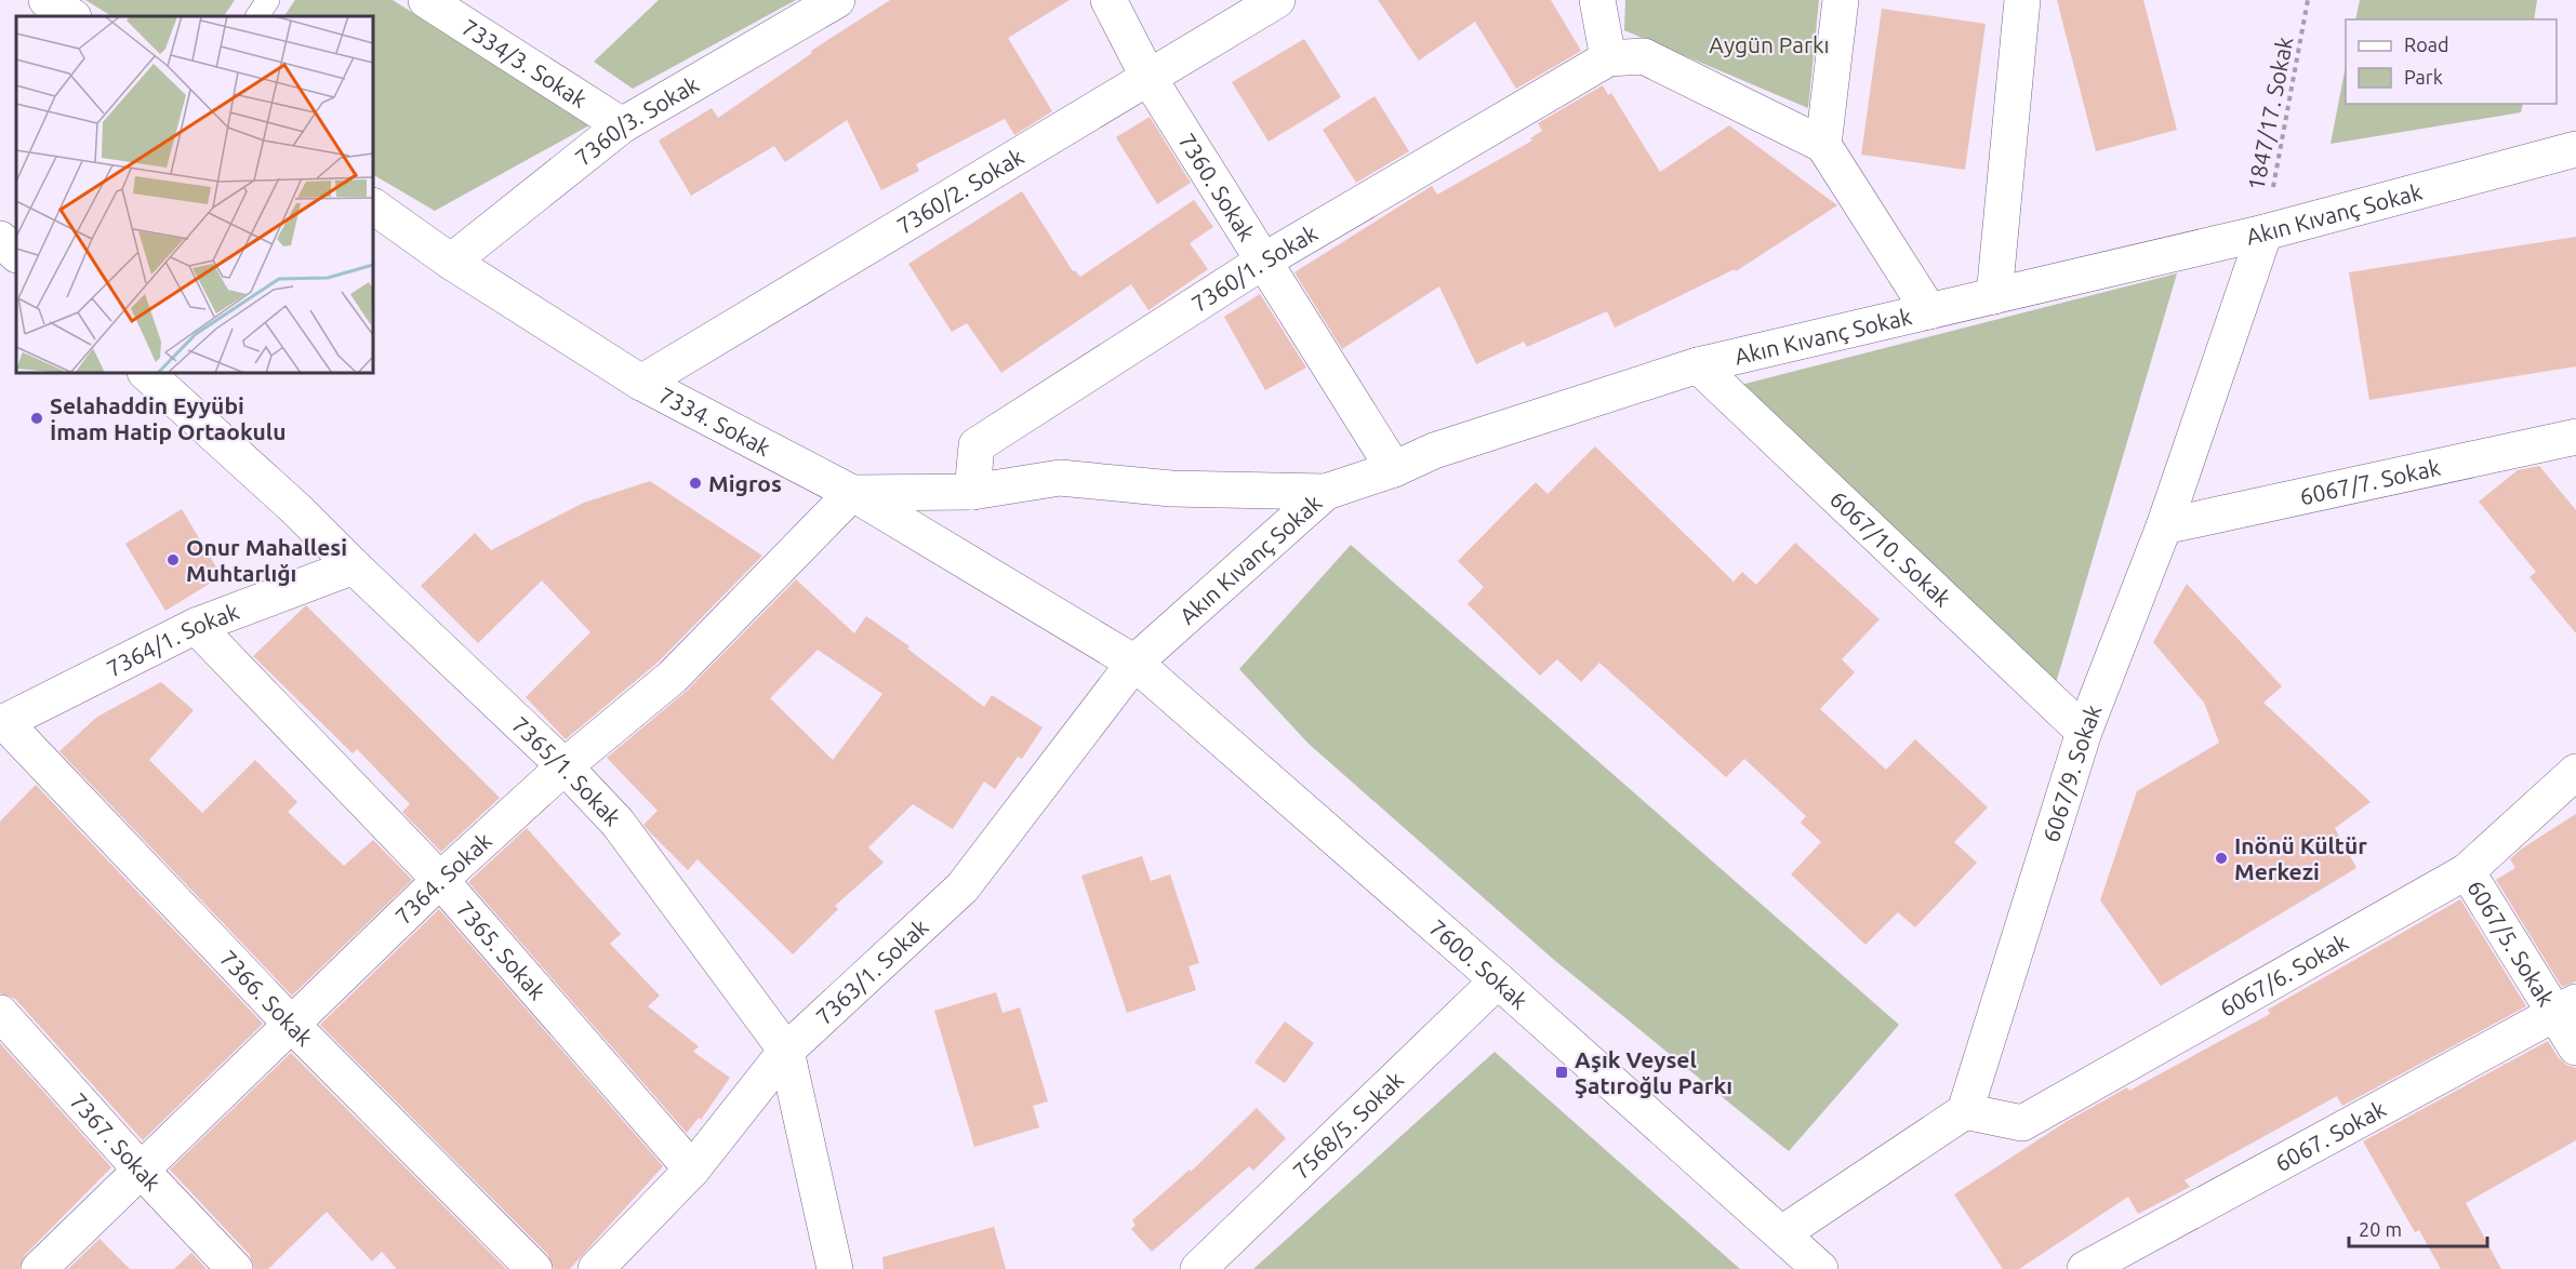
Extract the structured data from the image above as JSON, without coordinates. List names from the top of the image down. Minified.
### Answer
{"streets":{"street":["7334/3. Sokak","7360/3. Sokak","7360. Sokak","7360/2. Sokak","Akın Kıvanç Sokak","7360/1. Sokak","7334. Sokak","6067/7. Sokak","6067/10. Sokak","7364/1. Sokak","7365/1. Sokak","6067/9. Sokak","7364. Sokak","6067/5. Sokak","7365. Sokak","7600. Sokak","7363/1. Sokak","6067/6. Sokak","7366. Sokak","7568/5. Sokak","6067. Sokak","7367. Sokak"],"path":["1847/17. Sokak"]},"crossings":[["7334/3. Sokak","7360/3. Sokak"],["1847/17. Sokak","Akın Kıvanç Sokak"],["1847/17. Sokak","6067/9. Sokak"],["7360/3. Sokak","7334. Sokak"],["7360. Sokak","7360/2. Sokak"],["7360. Sokak","Akın Kıvanç Sokak"],["7360. Sokak","7360/1. Sokak"],["7360/2. Sokak","7334. Sokak"],["Akın Kıvanç Sokak","7334. Sokak"],["Akın Kıvanç Sokak","6067/10. Sokak"],["Akın Kıvanç Sokak","6067/9. Sokak"],["Akın Kıvanç Sokak","7600. Sokak"],["Akın Kıvanç Sokak","7363/1. Sokak"],["7334. Sokak","7364. Sokak"],["7334. Sokak","7600. Sokak"],["7334. Sokak","7363/1. Sokak"],["6067/7. Sokak","6067/9. Sokak"],["6067/10. Sokak","6067/9. Sokak"],["7364/1. Sokak","7365/1. Sokak"],["7364/1. Sokak","7365. Sokak"],["7364/1. Sokak","7366. Sokak"],["7365/1. Sokak","7364. Sokak"],["7365/1. Sokak","7363/1. Sokak"],["6067/9. Sokak","6067/6. Sokak"],["7364. Sokak","7365. Sokak"],["7364. Sokak","7366. Sokak"],["7364. Sokak","7367. Sokak"],["6067/5. Sokak","6067/6. Sokak"],["6067/5. Sokak","6067. Sokak"],["7365. Sokak","7363/1. Sokak"],["7600. Sokak","7363/1. Sokak"],["7600. Sokak","7568/5. Sokak"]],"parks":["Aygün Parkı"],"places":{"other":["Selahaddin Eyyübi İmam Hatip Ortaokulu","Migros","Onur Mahallesi Muhtarlığı","Inönü Kültür Merkezi"],"transit":["Aşık Veysel Şatıroğlu Parkı"]},"legend":["Road","Park"],"scale_bar":"20 m"}
